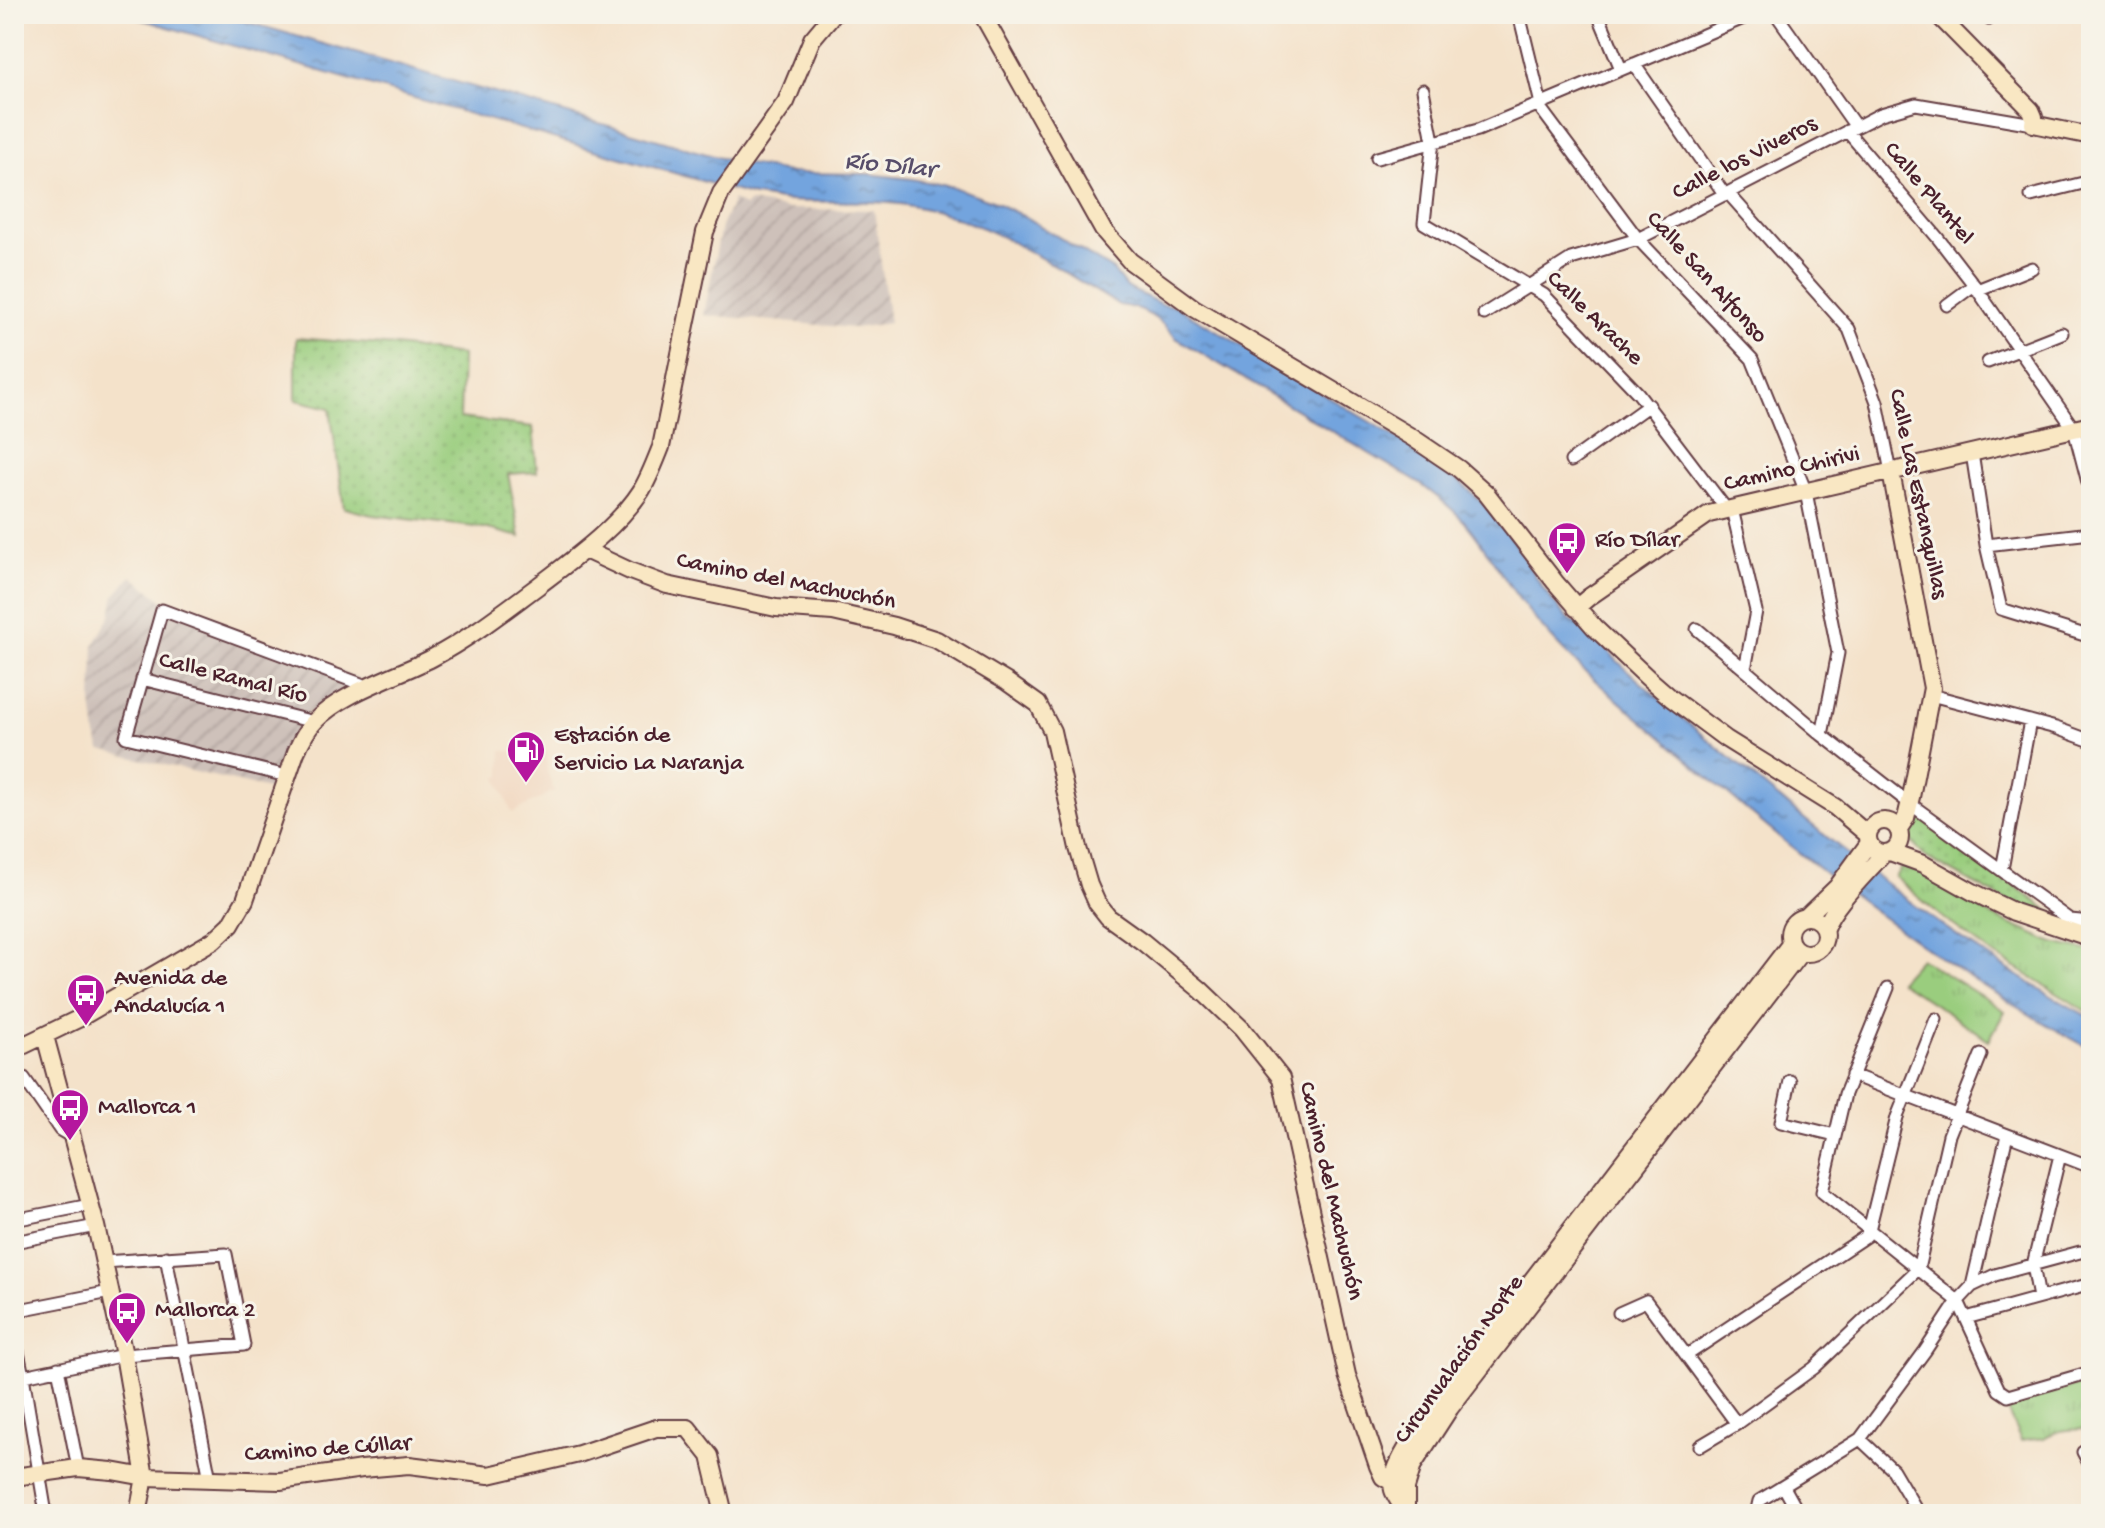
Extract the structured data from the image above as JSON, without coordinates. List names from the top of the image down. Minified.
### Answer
{"streets":{"street":["Calle los Viveros","Calle Plantel","Calle San Alfonso","Calle Arache","Camino Chirivi","Calle Las Estanquillas","Camino del Machuchón","Calle Ramal Río","Circunvalación Norte","Camino de Cúllar"]},"crossings":[["Calle los Viveros","Calle Plantel"],["Calle los Viveros","Calle San Alfonso"],["Calle los Viveros","Calle Arache"],["Calle los Viveros","Calle Las Estanquillas"],["Calle Plantel","Camino Chirivi"],["Calle San Alfonso","Camino Chirivi"],["Calle Arache","Camino Chirivi"],["Camino Chirivi","Calle Las Estanquillas"],["Camino del Machuchón","Circunvalación Norte"]],"water":["Río Dílar"],"places":{"bus stop":["Río Dílar","Avenida de Andalucía 1","Mallorca 1","Mallorca 2"],"fuel station":["Estación de Servicio La Naranja"]}}
